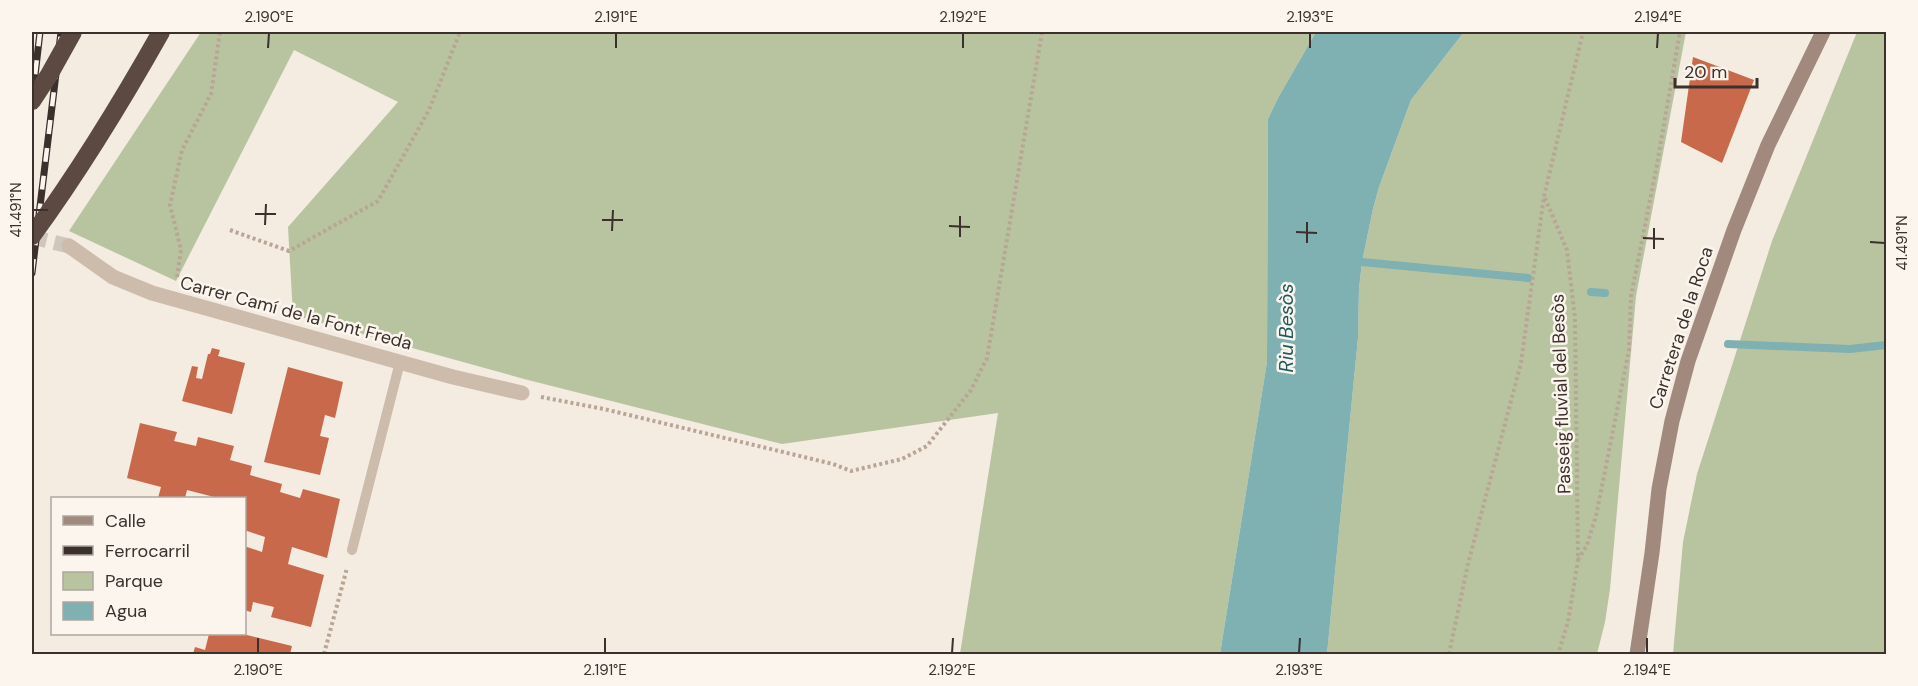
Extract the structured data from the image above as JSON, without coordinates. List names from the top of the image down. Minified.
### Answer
{"streets":{"street":["Carrer Camí de la Font Freda","Carretera de la Roca"],"path":["Passeig fluvial del Besòs"]},"water":["Riu Besòs"],"legend":["Calle","Ferrocarril","Parque","Agua"],"scale_bar":"20 m","coordinates":["2.190°E","2.191°E","2.192°E","2.193°E","2.194°E","41.491°N"]}
